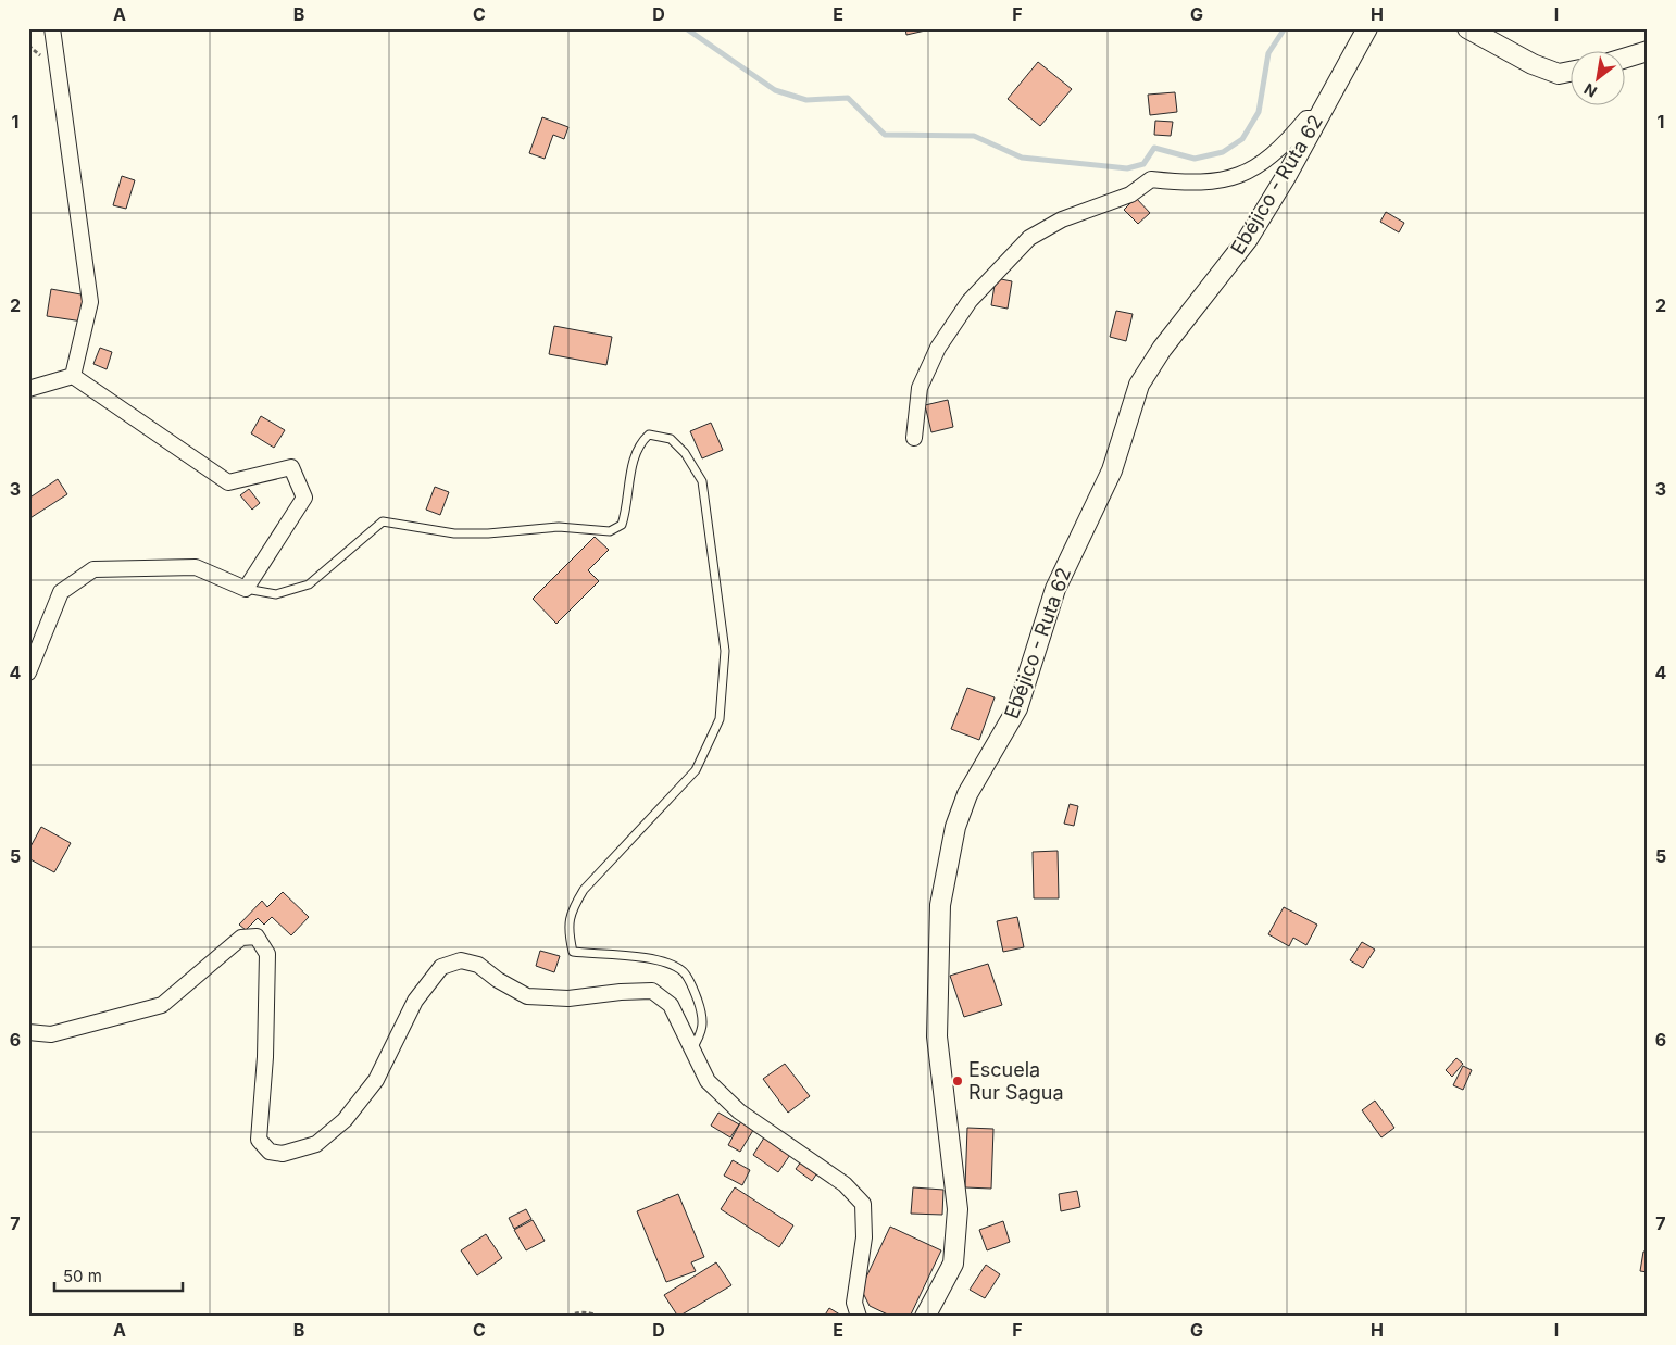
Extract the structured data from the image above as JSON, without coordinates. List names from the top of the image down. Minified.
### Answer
{"streets":{"street":["Ebéjico - Ruta 62"]},"places":["Escuela Rur Sagua"],"scale_bar":"50 m","north":"bottom left","grid":{"columns":["A","B","C","D","E","F","G","H","I"],"rows":["1","2","3","4","5","6","7"]}}
